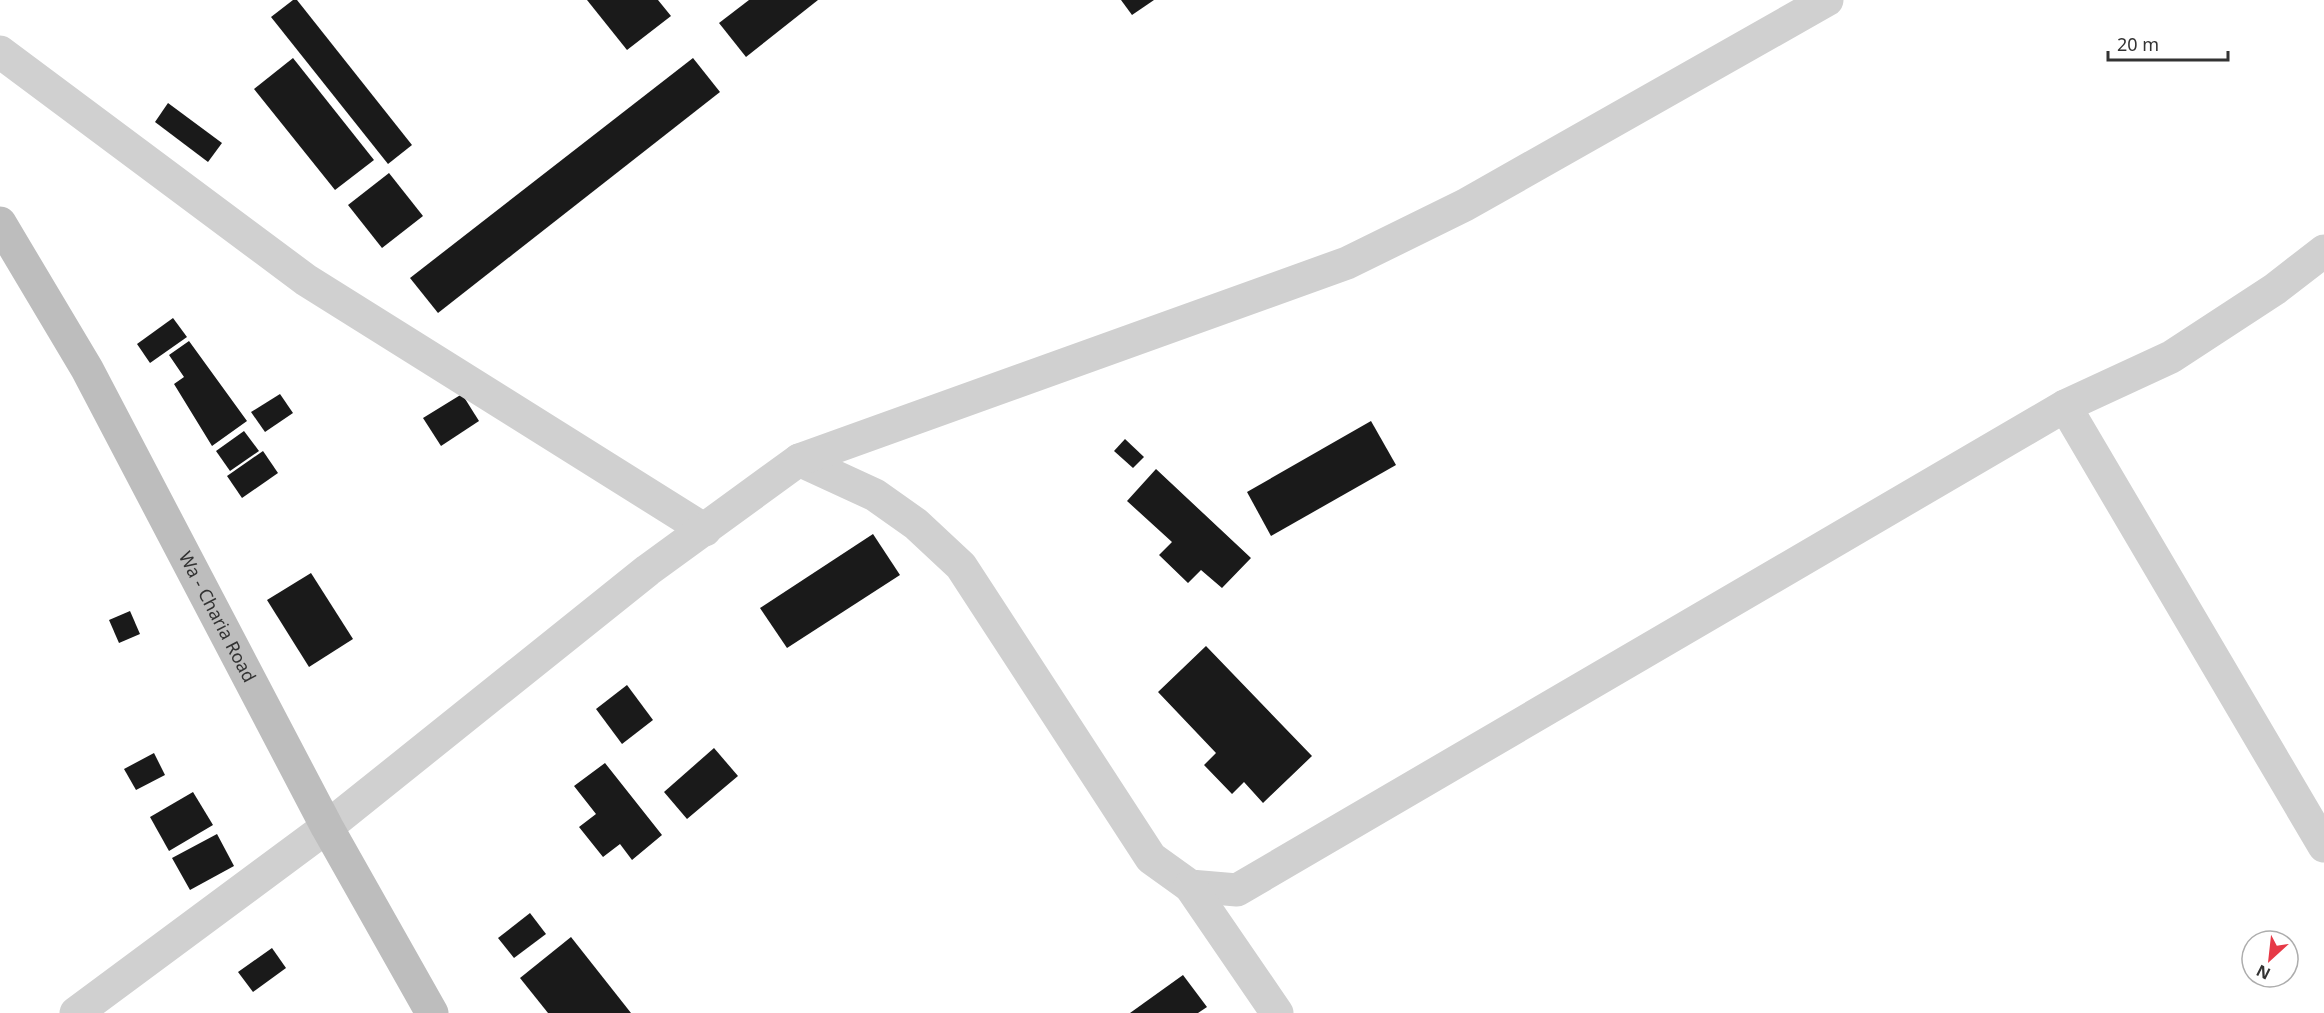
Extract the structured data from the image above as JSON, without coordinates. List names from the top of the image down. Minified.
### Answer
{"streets":{"street":["Wa - Charia Road"]},"scale_bar":"20 m","north":"bottom left"}
